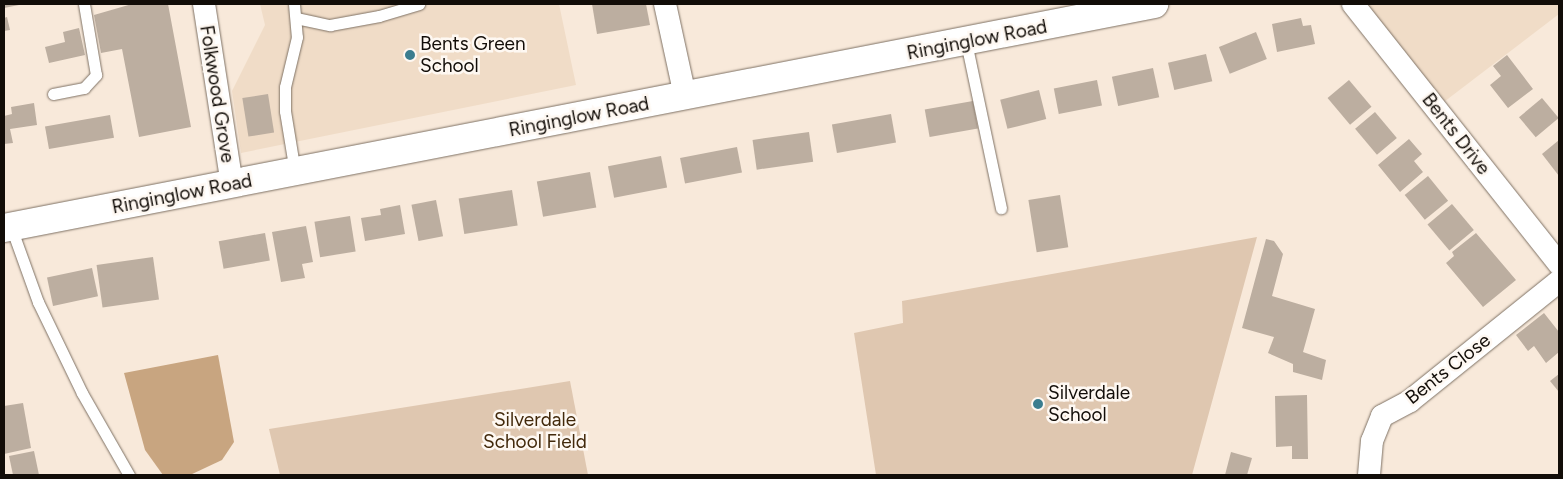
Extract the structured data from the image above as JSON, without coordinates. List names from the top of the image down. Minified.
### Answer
{"streets":{"street":["Ringinglow Road","Folkwood Grove","Bents Drive","Bents Close"]},"crossings":[["Ringinglow Road","Folkwood Grove"]],"parks":["Silverdale School Field"],"places":["Bents Green School","Silverdale School"]}
